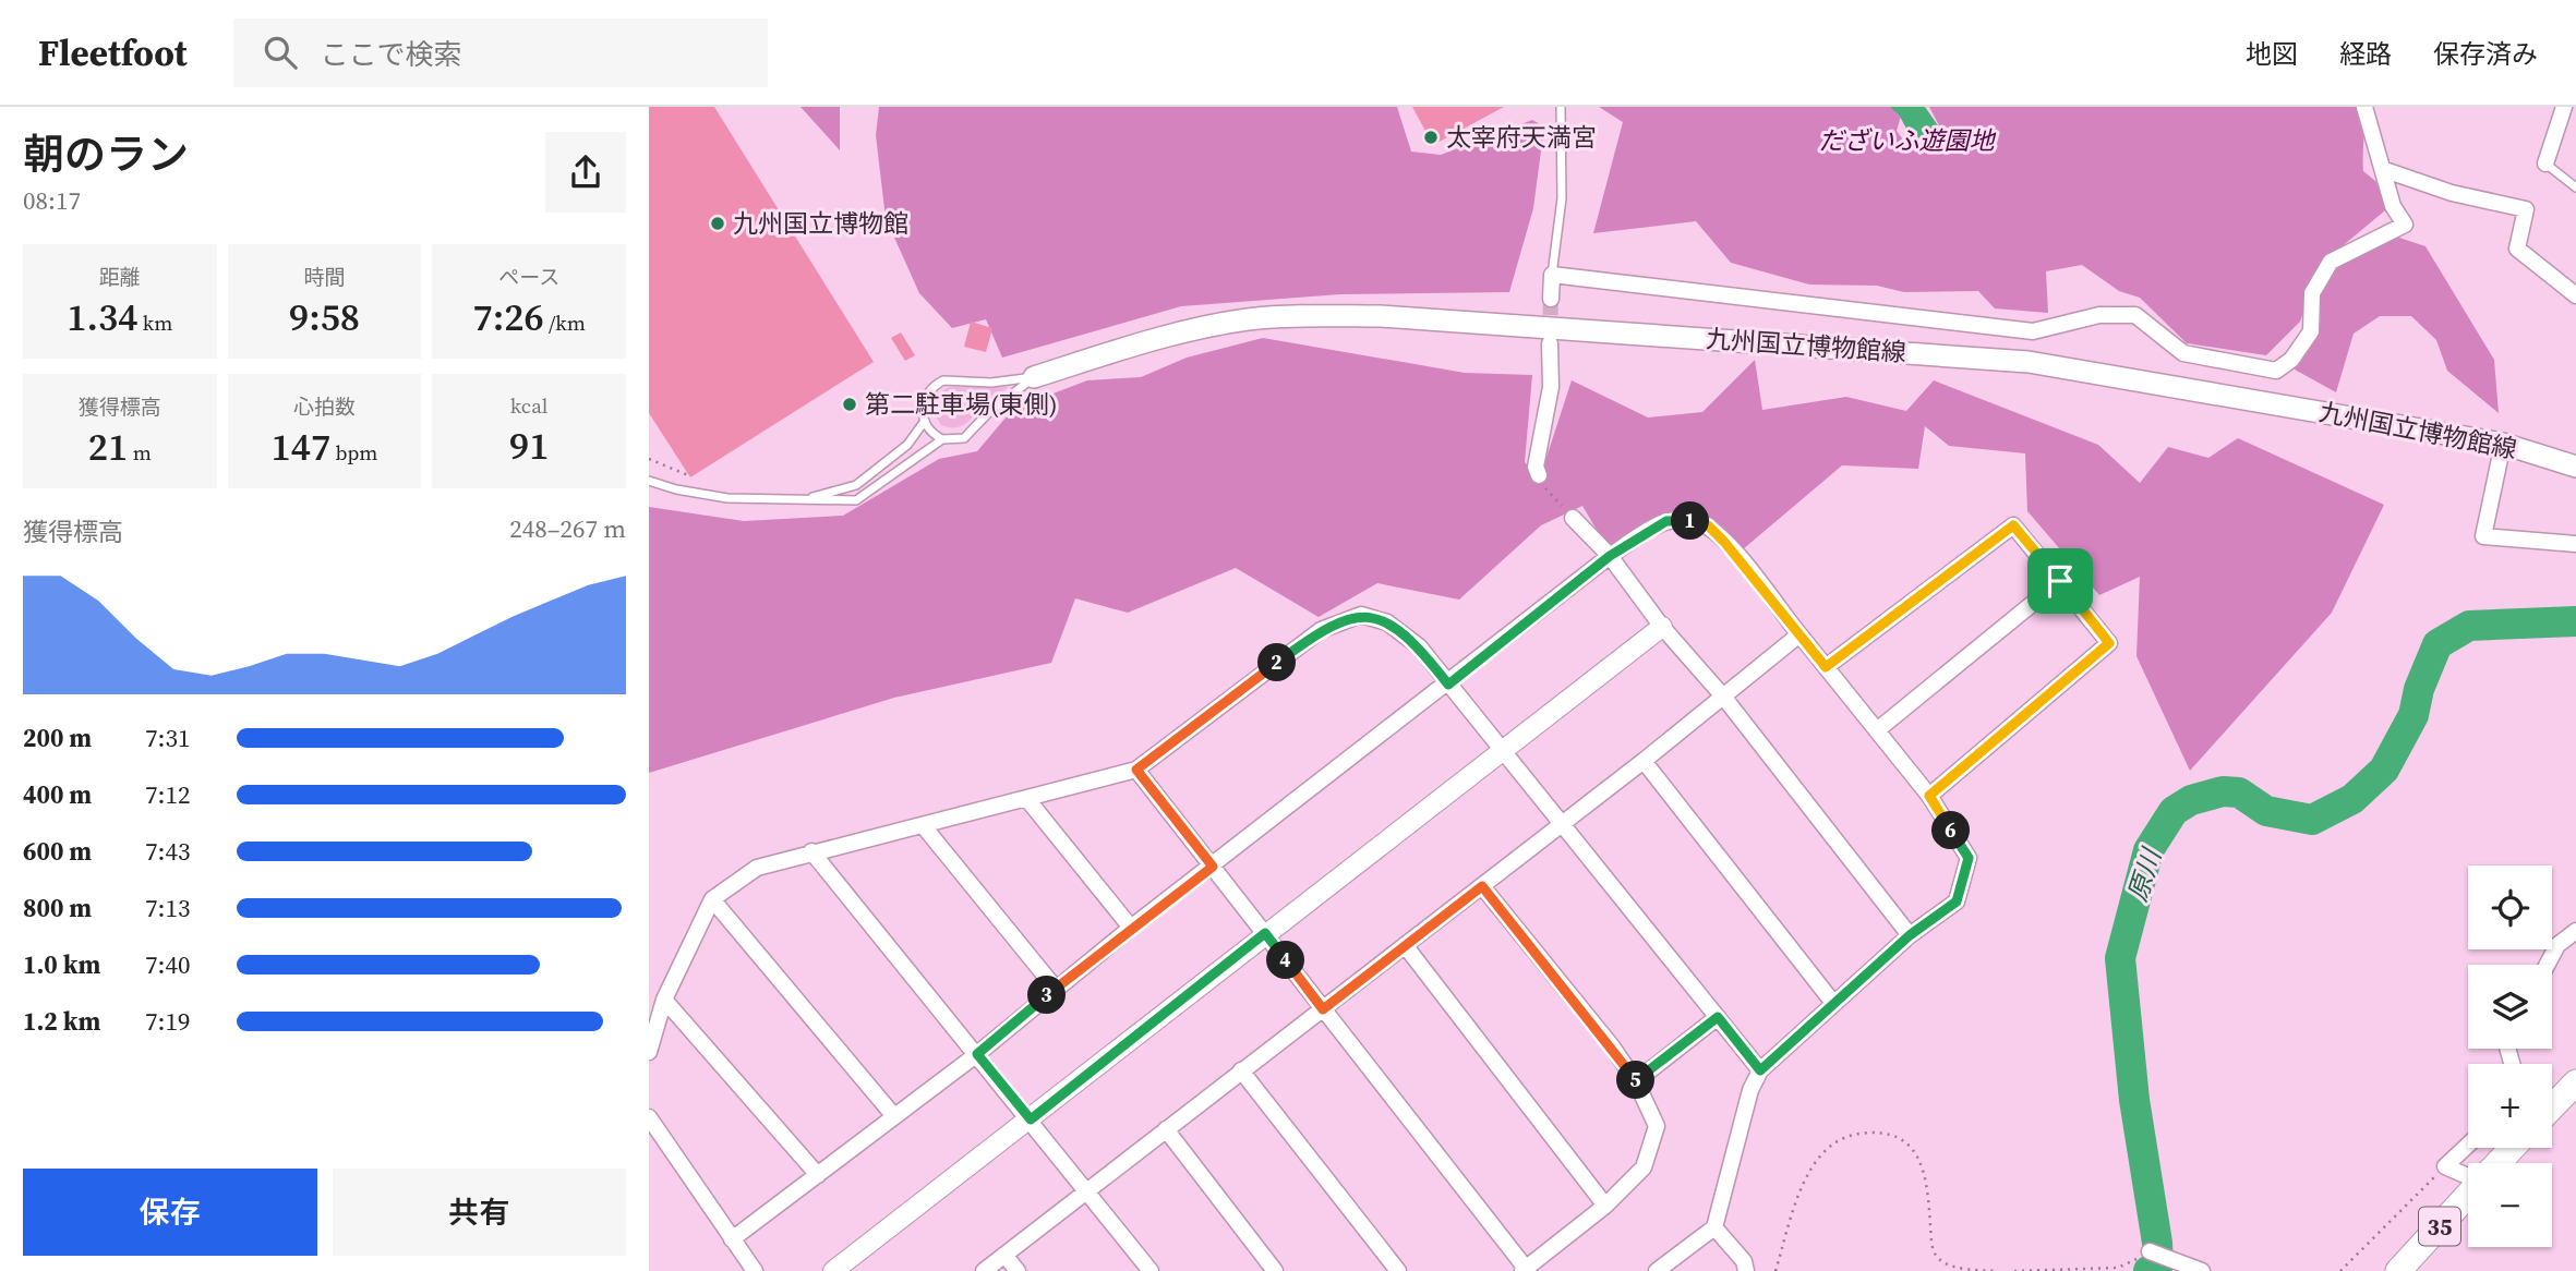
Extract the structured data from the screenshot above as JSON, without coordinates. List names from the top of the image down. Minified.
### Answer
{"streets":{"main road":["九州国立博物館線","35"]},"water":["原川"],"parks":["だざいふ遊園地"],"places":["太宰府天満宮","九州国立博物館","第二駐車場(東側)"],"page":{"header":"Fleetfoot","search":"ここで検索","nav":["地図","経路","保存済み"],"heading":["朝のラン","08:17"],"stats":[["距離","1.34 km"],["時間","9:58"],["ペース","7:26 /km"],["獲得標高","21 m"],["心拍数","147 bpm"],["kcal","91"]],"chart":["獲得標高","248–267 m"],"pins":["1","2","6","4","3","5"],"list":[{"name":"200 m","note":"7:31"},{"name":"400 m","note":"7:12"},{"name":"600 m","note":"7:43"},{"name":"800 m","note":"7:13"},{"name":"1.0 km","note":"7:40"},{"name":"1.2 km","note":"7:19"}],"map_buttons":["+","−"],"buttons":["保存","共有"]}}
